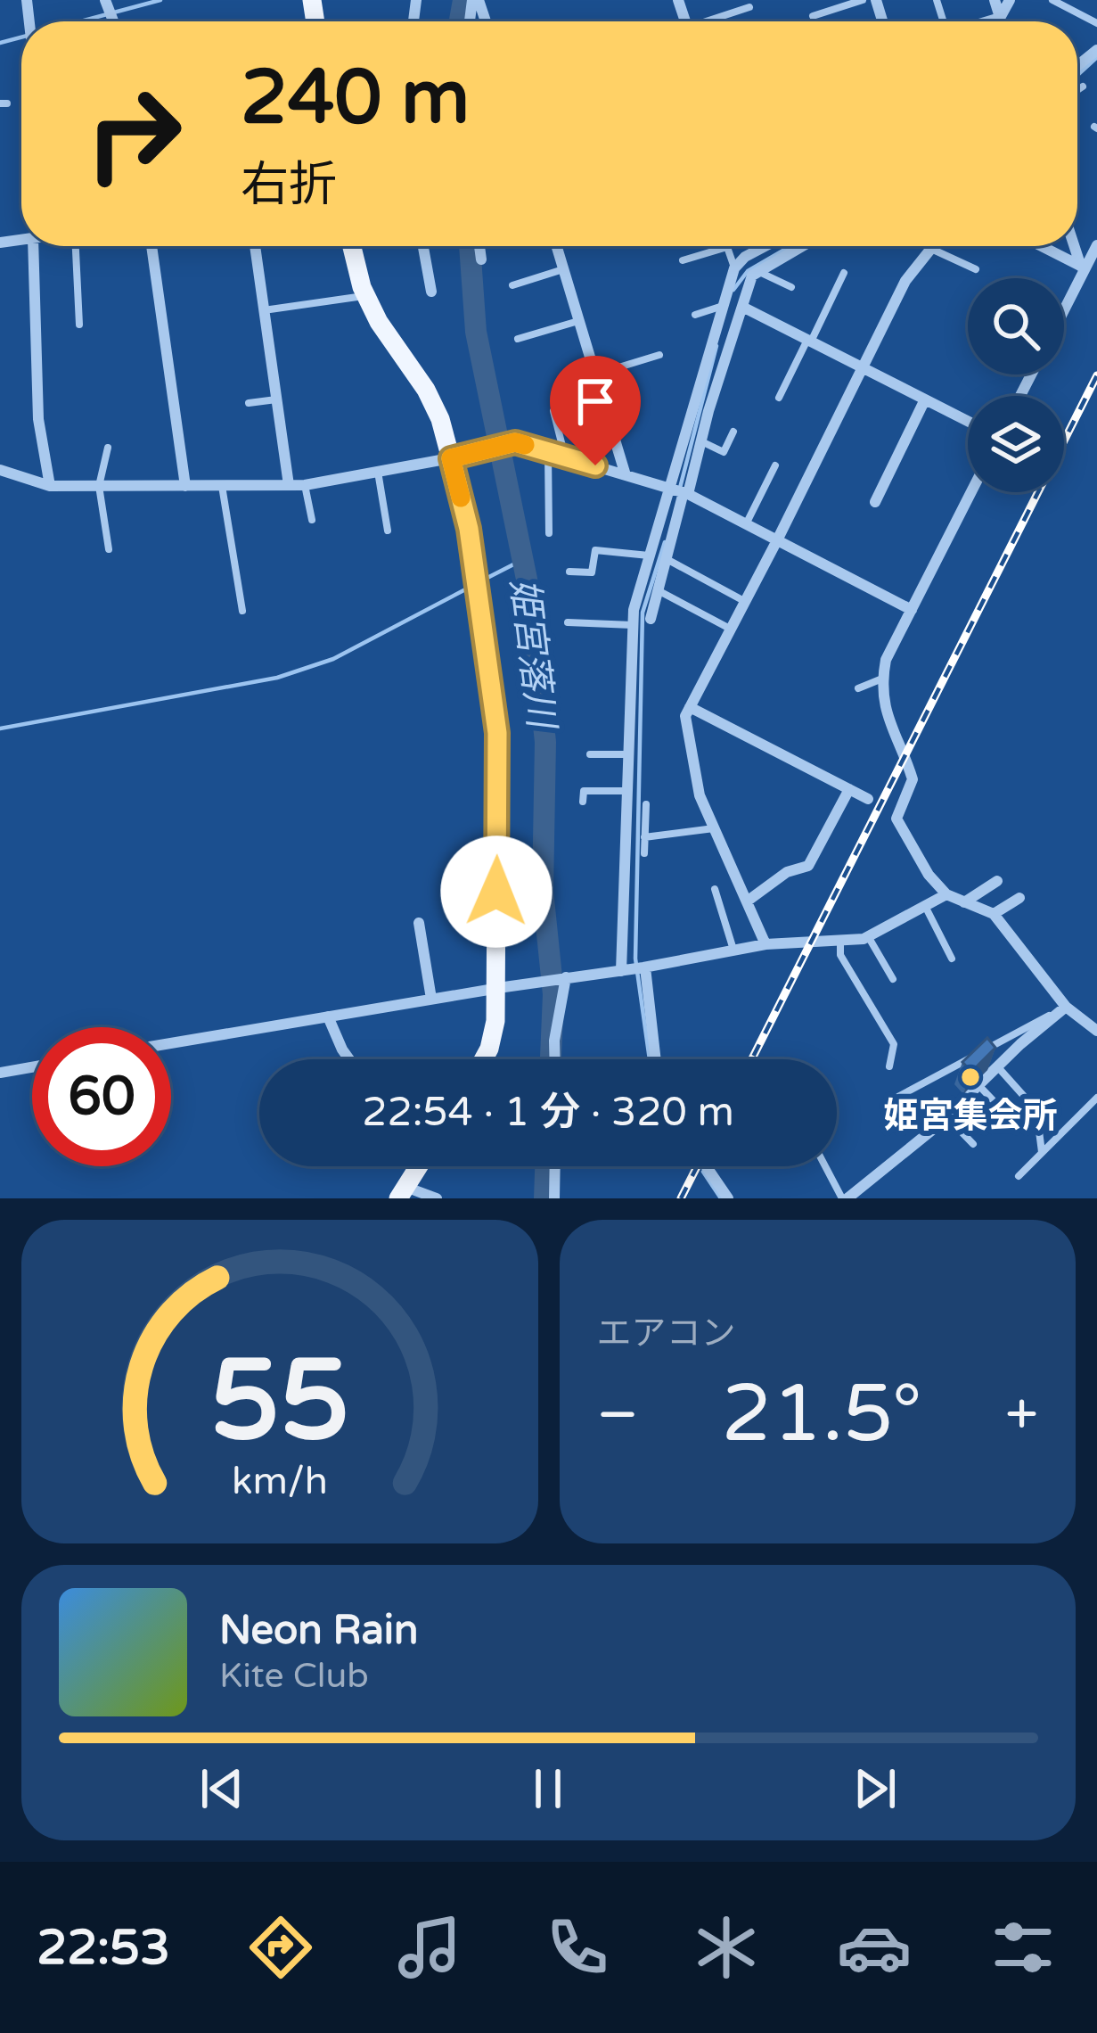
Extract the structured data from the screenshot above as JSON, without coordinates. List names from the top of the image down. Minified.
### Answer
{"water":["姫宮落川"],"places":["姫宮集会所"],"page":{"turn":["240 m","右折"],"limit":"60","trip":"22:54 · 1 分 · 320 m","tile":"エアコン","heat":["−","21.5°","+"],"song":["Neon Rain","Kite Club"],"tabs":"22:53","gauge":["55","km/h"]}}
